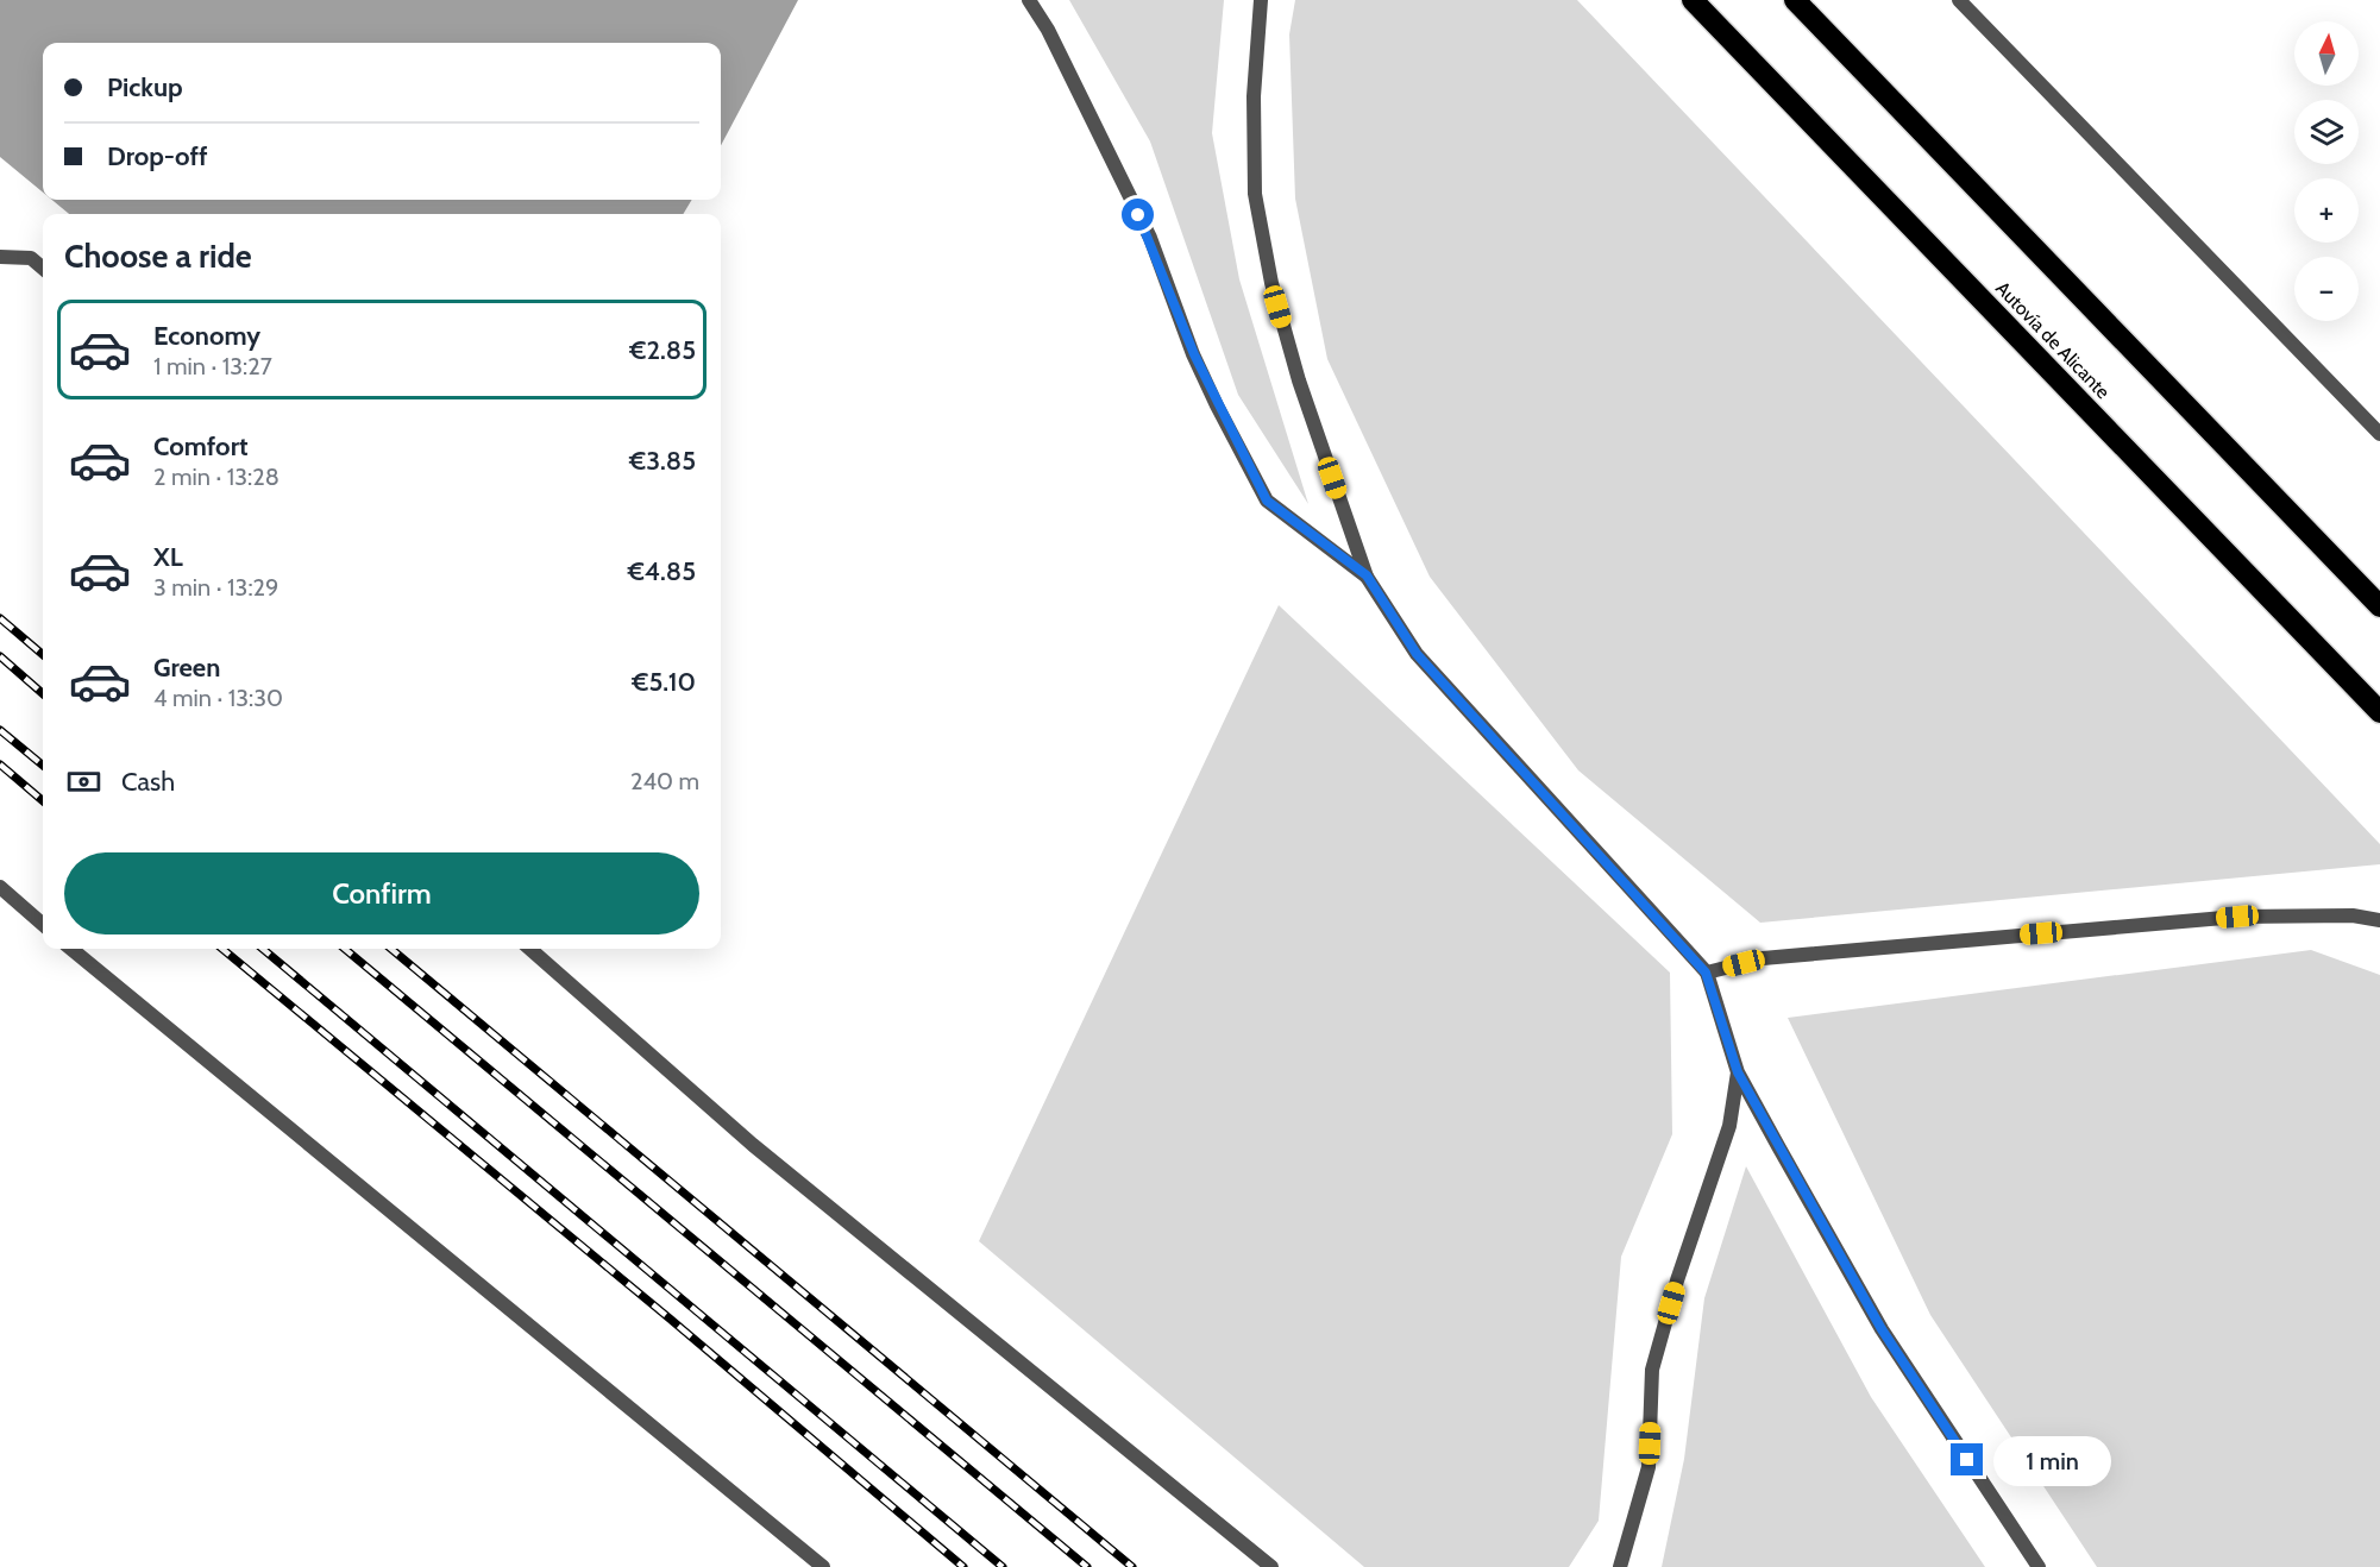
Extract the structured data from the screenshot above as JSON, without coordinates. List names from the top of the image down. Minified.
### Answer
{"streets":{"highway":["Autovía de Alicante"]},"north":"top","page":{"map_buttons":["+","−"],"banner":["Pickup","Drop-off"],"heading":"Choose a ride","list":[{"name":"Economy","note":"1 min · 13:27","value":"€2.85"},{"name":"Comfort","note":"2 min · 13:28","value":"€3.85"},{"name":"XL","note":"3 min · 13:29","value":"€4.85"},{"name":"Green","note":"4 min · 13:30","value":"€5.10"}],"pay":["Cash","240 m"],"buttons":"Confirm","bubble":"1 min"}}
